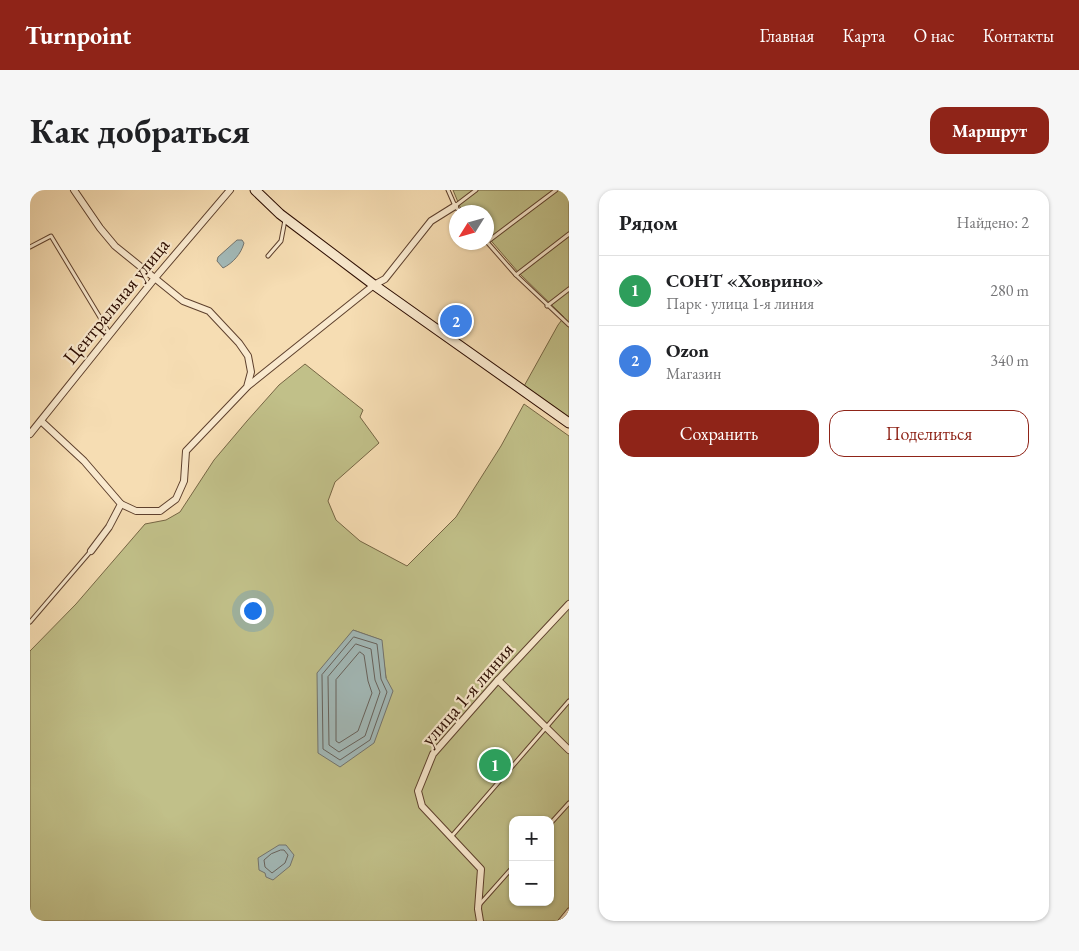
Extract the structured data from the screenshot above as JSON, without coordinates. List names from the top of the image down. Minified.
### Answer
{"streets":{"street":["Центральная улица","улица 1-я линия"]},"north":"bottom left","page":{"header":"Turnpoint","nav":["Главная","Карта","О нас","Контакты"],"buttons":["Маршрут",["Сохранить","Поделиться"]],"title":"Как добраться","heading":["Рядом","Найдено: 2"],"list":[{"mark":"1","name":"СОНТ «Ховрино»","note":"Парк · улица 1-я линия","value":"280 m"},{"mark":"2","name":"Ozon","note":"Магазин","value":"340 m"}],"pins":["2","1"],"map_buttons":["+","−"]}}
